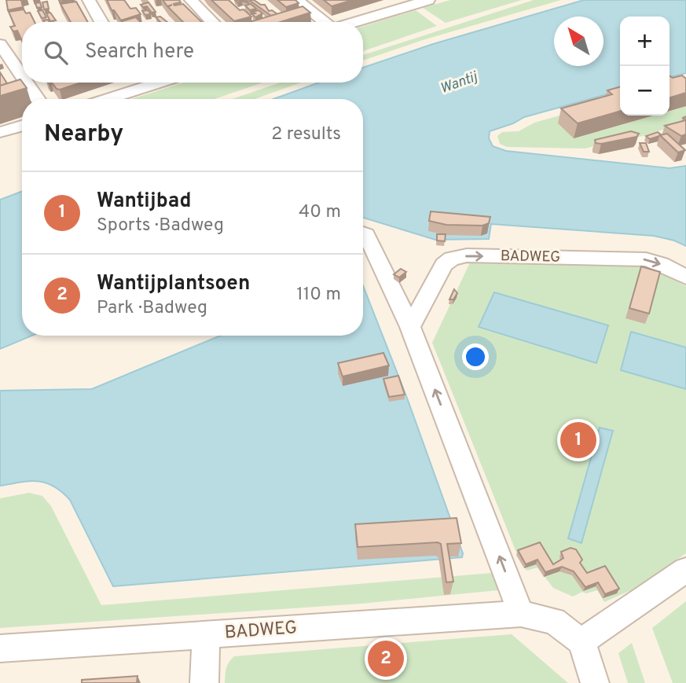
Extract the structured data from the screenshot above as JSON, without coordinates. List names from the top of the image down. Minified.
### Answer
{"streets":{"street":["BADWEG"]},"water":["Wantij"],"north":"top left","page":{"map_buttons":["+","−"],"search":"Search here","heading":["Nearby","2 results"],"list":[{"mark":"1","name":"Wantijbad","note":"Sports · Badweg","value":"40 m"},{"mark":"2","name":"Wantijplantsoen","note":"Park · Badweg","value":"110 m"}],"pins":["1","2"]}}
